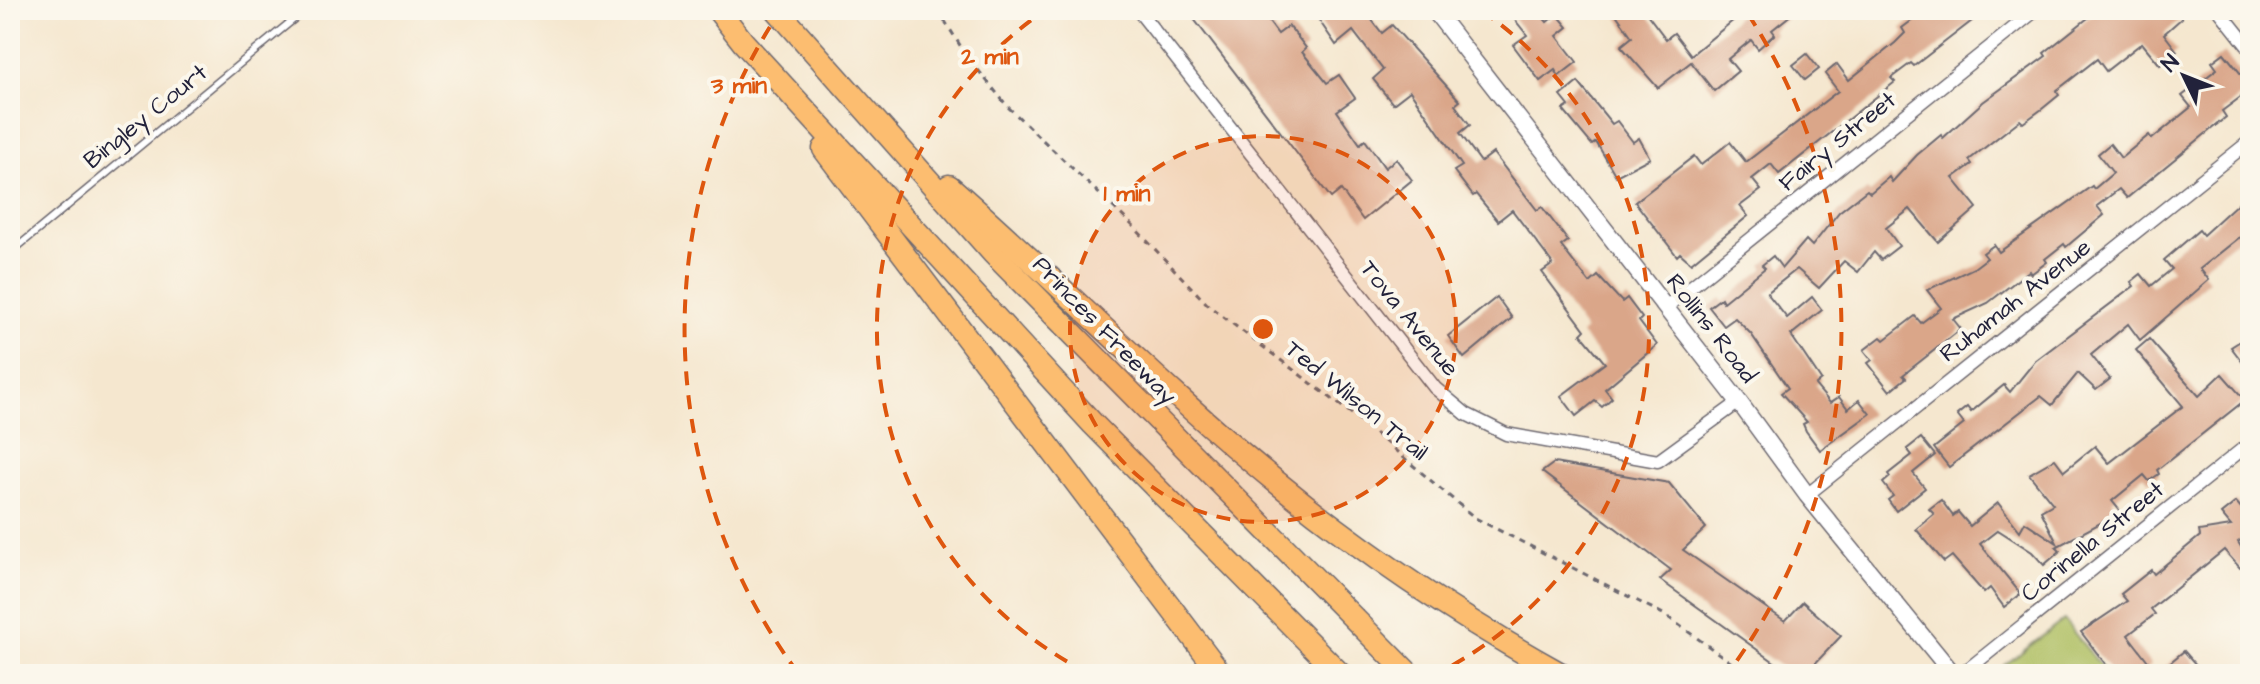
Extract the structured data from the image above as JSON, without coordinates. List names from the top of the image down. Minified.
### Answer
{"streets":{"highway":["Princes Freeway"],"street":["Fairy Street","Ruhamah Avenue","Tova Avenue","Rollins Road","Corinella Street"],"lane":["Bingley Court"],"path":["Ted Wilson Trail"]},"crossings":[["Fairy Street","Rollins Road"],["Ruhamah Avenue","Rollins Road"],["Tova Avenue","Rollins Road"]],"north":"top left","rings":["2 min","3 min","1 min"]}
